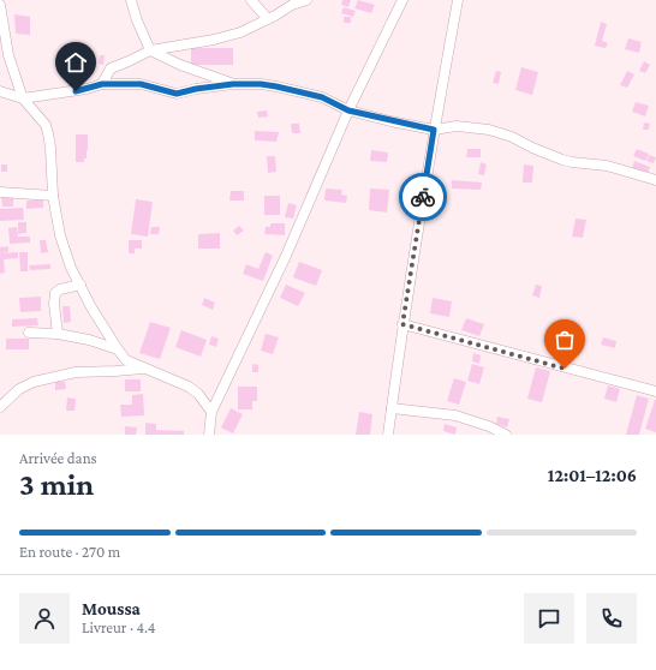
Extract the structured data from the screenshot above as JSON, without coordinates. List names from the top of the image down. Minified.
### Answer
{"page":{"heading":["3 min","Arrivée dans","12:01–12:06"],"panel":["Moussa","Livreur · 4.4"],"bar":"En route · 270 m"}}
